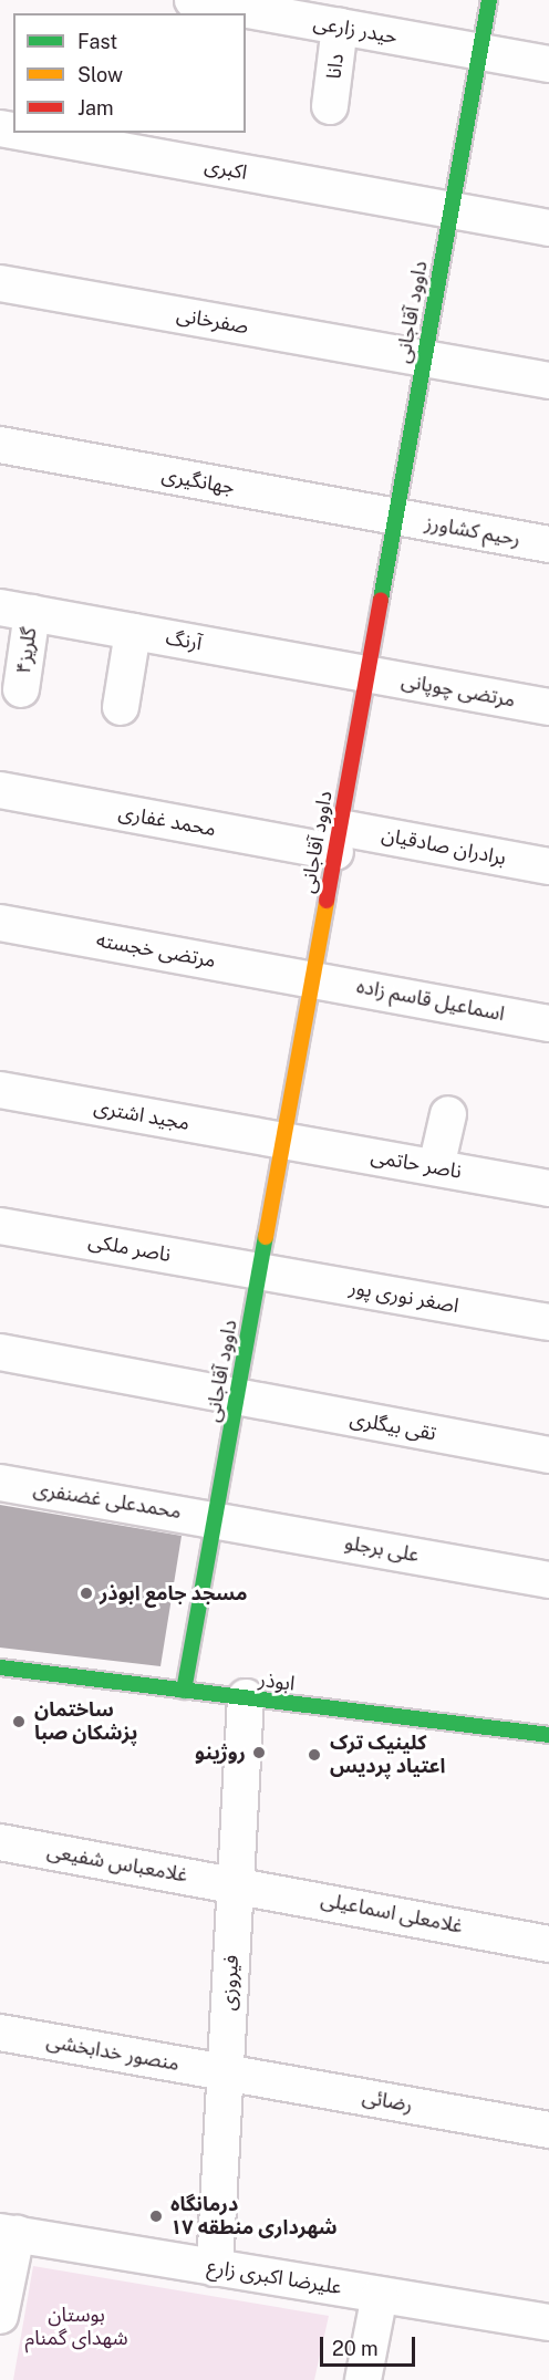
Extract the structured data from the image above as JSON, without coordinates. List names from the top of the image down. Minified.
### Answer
{"streets":{"street":["حیدر زارعی","دانا","اکبری","داوود آقاجانی","صفرخانی","جهانگیری","رحیم کشاورز","آرنگ","گلریز۴","مرتضی چوپانی","محمد غفاری","برادران صادقیان","مرتضی خجسته","اسماعیل قاسم زاده","مجید اشتری","ناصر حاتمی","ناصر ملکی","اصغر نوری پور","تقی بیگلری","محمدعلی غضنفری","علی برجلو","ابوذر","غلامعباس شفیعی","غلامعلی اسماعیلی","فیروزی","منصور خدابخشی","رضائی","علیرضا اکبری زارع"]},"crossings":[["حیدر زارعی","دانا"],["حیدر زارعی","داوود آقاجانی"],["اکبری","داوود آقاجانی"],["داوود آقاجانی","صفرخانی"],["داوود آقاجانی","جهانگیری"],["داوود آقاجانی","رحیم کشاورز"],["داوود آقاجانی","آرنگ"],["داوود آقاجانی","مرتضی چوپانی"],["داوود آقاجانی","محمد غفاری"],["داوود آقاجانی","برادران صادقیان"],["داوود آقاجانی","مرتضی خجسته"],["داوود آقاجانی","اسماعیل قاسم زاده"],["داوود آقاجانی","مجید اشتری"],["داوود آقاجانی","ناصر حاتمی"],["داوود آقاجانی","ناصر ملکی"],["داوود آقاجانی","اصغر نوری پور"],["داوود آقاجانی","تقی بیگلری"],["داوود آقاجانی","محمدعلی غضنفری"],["داوود آقاجانی","علی برجلو"],["داوود آقاجانی","ابوذر"],["جهانگیری","رحیم کشاورز"],["آرنگ","گلریز۴"],["آرنگ","مرتضی چوپانی"],["محمد غفاری","برادران صادقیان"],["مرتضی خجسته","اسماعیل قاسم زاده"],["مجید اشتری","ناصر حاتمی"],["ناصر ملکی","اصغر نوری پور"],["محمدعلی غضنفری","علی برجلو"],["ابوذر","فیروزی"],["غلامعباس شفیعی","غلامعلی اسماعیلی"],["غلامعباس شفیعی","فیروزی"],["غلامعلی اسماعیلی","فیروزی"],["فیروزی","منصور خدابخشی"],["فیروزی","رضائی"],["فیروزی","علیرضا اکبری زارع"],["منصور خدابخشی","رضائی"]],"parks":["بوستان شهدای گمنام"],"places":["مسجد جامع ابوذر","ساختمان پزشکان صبا","روژینو","کلینیک ترک اعتیاد پردیس","درمانگاه شهرداری منطقه ۱۷"],"legend":["Fast","Slow","Jam"],"scale_bar":"20 m"}
